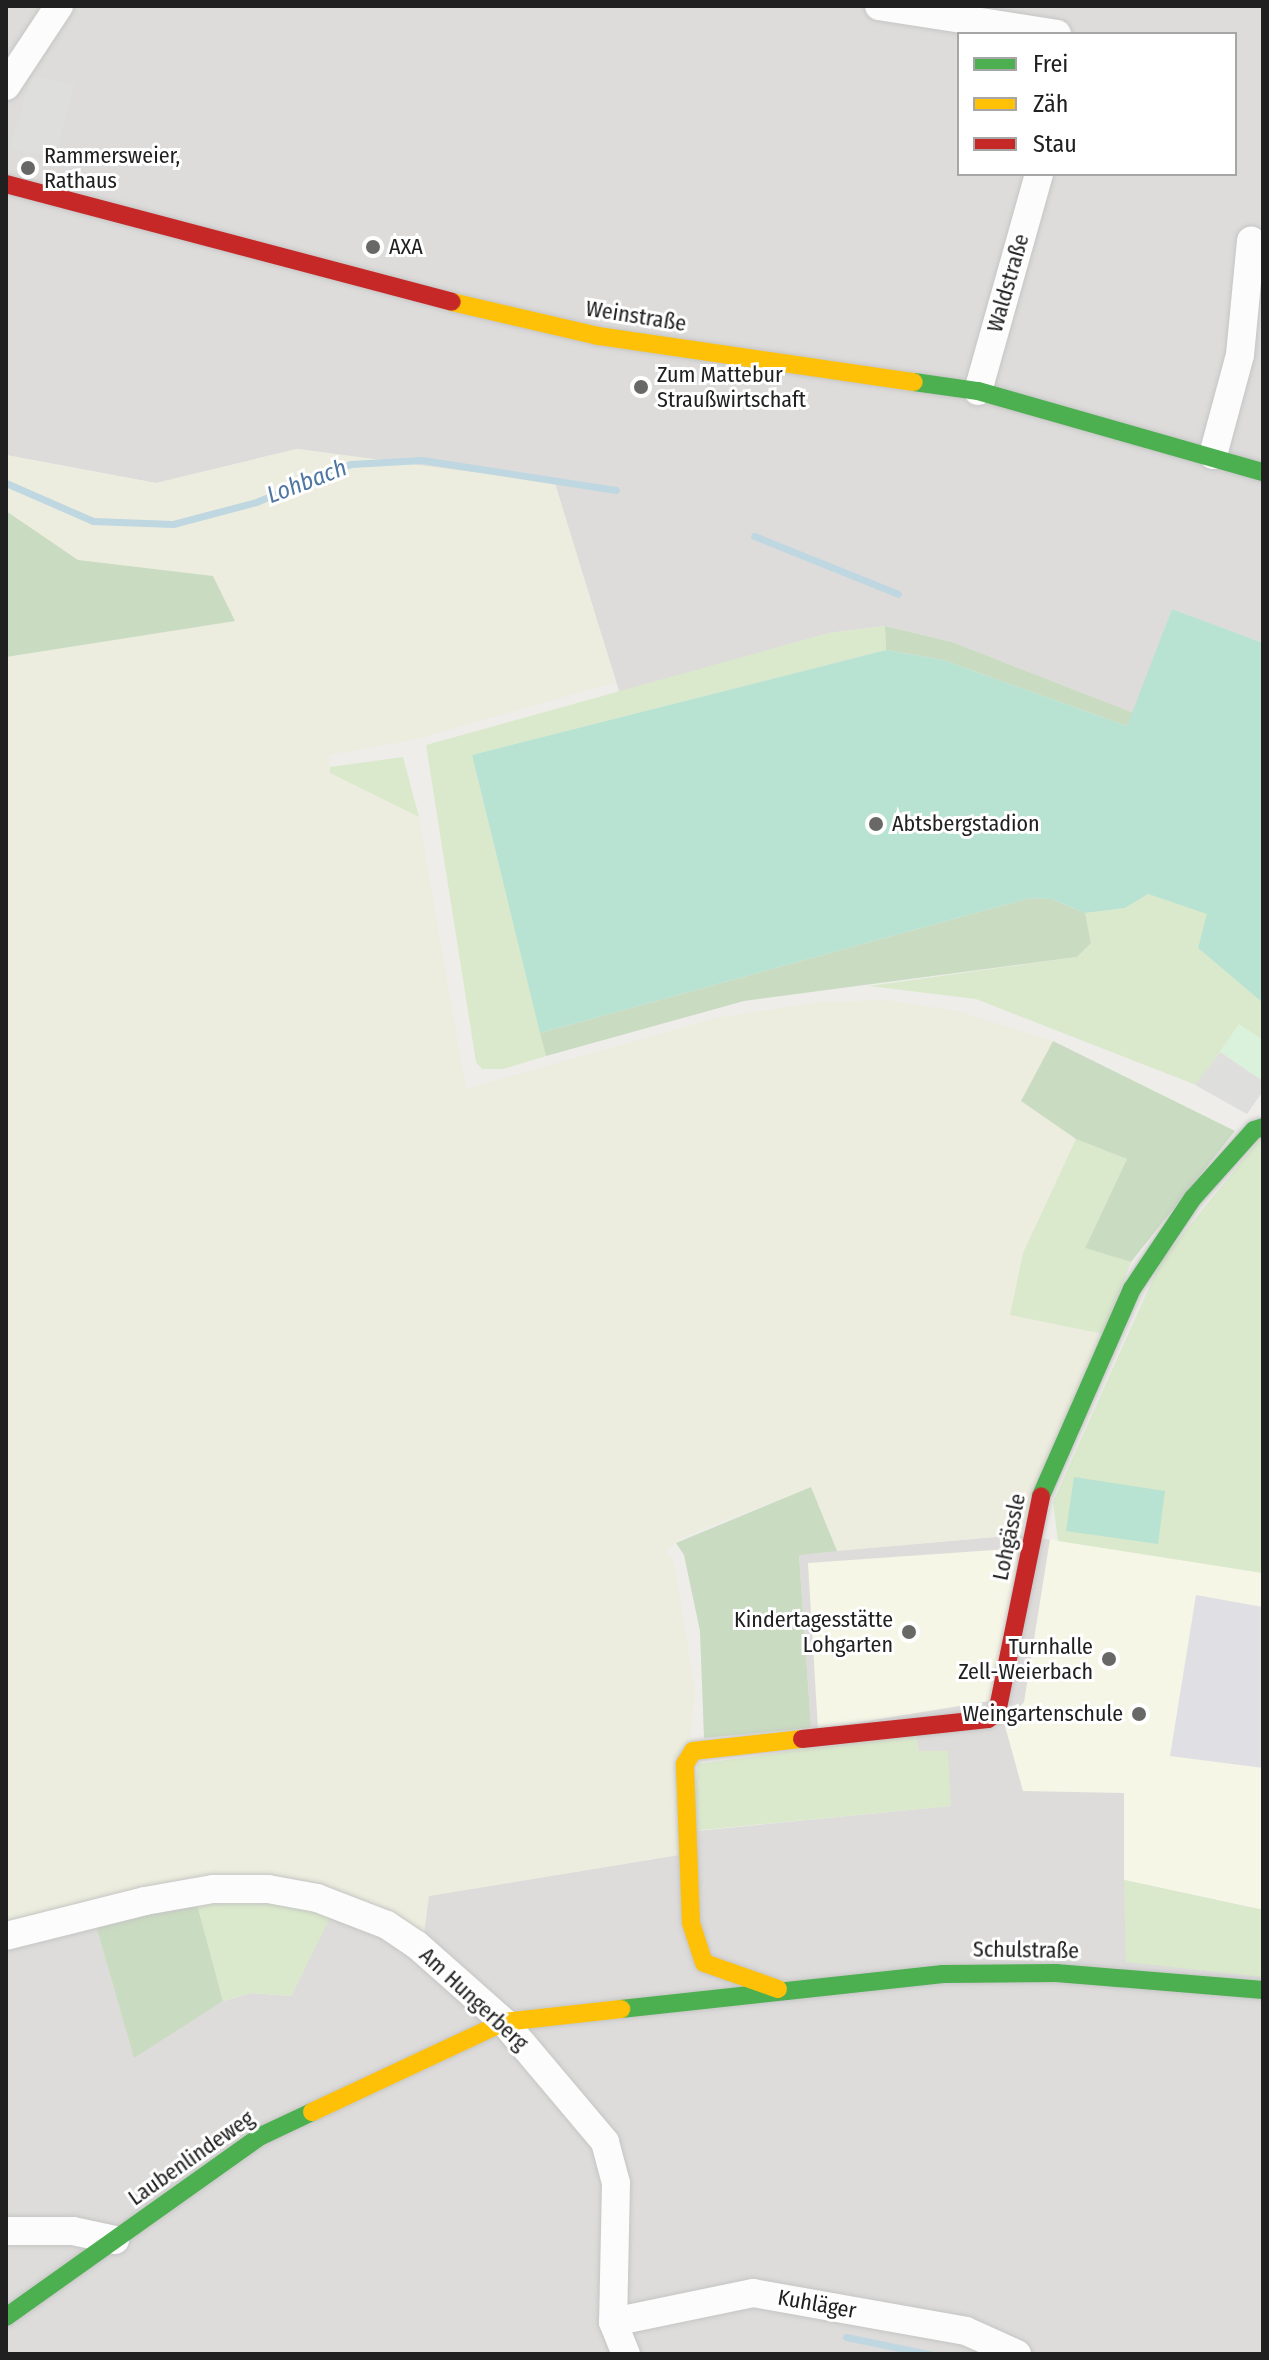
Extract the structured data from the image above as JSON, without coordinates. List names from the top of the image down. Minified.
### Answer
{"streets":{"street":["Waldstraße","Weinstraße","Lohgässle","Schulstraße","Am Hungerberg","Laubenlindeweg","Kuhläger"]},"crossings":[["Waldstraße","Weinstraße"],["Lohgässle","Schulstraße"],["Schulstraße","Am Hungerberg"],["Schulstraße","Laubenlindeweg"],["Am Hungerberg","Laubenlindeweg"],["Am Hungerberg","Kuhläger"]],"water":["Lohbach"],"places":["Rammersweier, Rathaus","AXA","Zum Mattebur Straußwirtschaft","Abtsbergstadion","Kindertagesstätte Lohgarten","Turnhalle Zell-Weierbach","Weingartenschule"],"legend":["Frei","Zäh","Stau"]}
